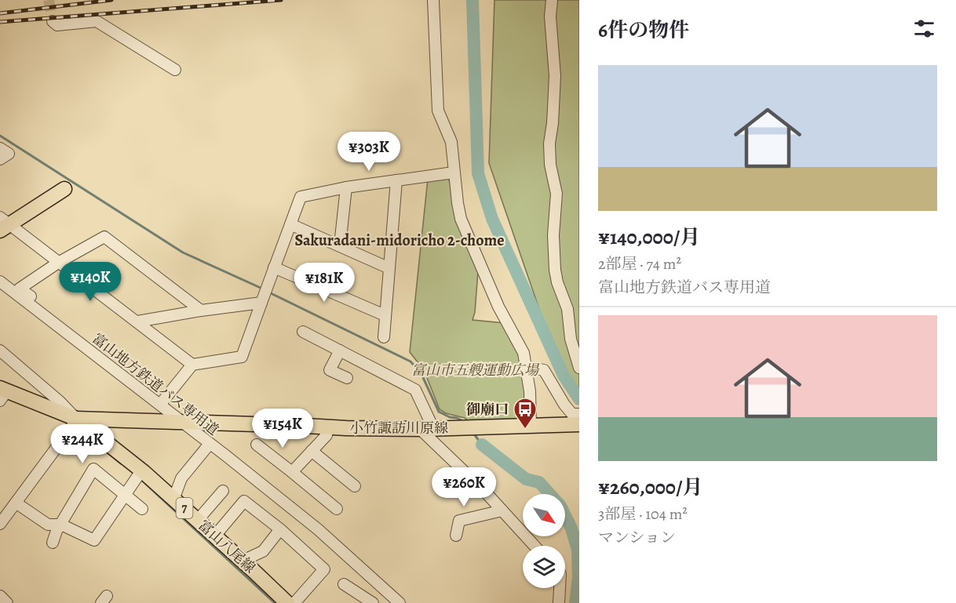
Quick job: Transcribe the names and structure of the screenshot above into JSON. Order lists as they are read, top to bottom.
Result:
{
  "streets": {
    "main road": ["小竹諏訪川原線", "7", "富山八尾線"],
    "street": ["富山地方鉄道バス専用道"]
  },
  "crossings": [
    ["富山地方鉄道バス専用道", "小竹諏訪川原線"],
    ["小竹諏訪川原線", "富山八尾線"]
  ],
  "districts": ["Sakuradani-midoricho 2-chome"],
  "parks": ["富山市五艘運動広場"],
  "places": {
    "bus stop": ["御廟口"]
  },
  "north": "bottom right",
  "page": {
    "heading": "6件の物件",
    "list": [
      {
        "name": "¥140,000/月",
        "note": "2部屋 · 74 m² · 富山地方鉄道バス専用道"
      },
      {
        "name": "¥260,000/月",
        "note": "3部屋 · 104 m² · マンション"
      }
    ],
    "price": [
      "¥303K",
      "¥140K",
      "¥181K",
      "¥154K",
      "¥244K",
      "¥260K"
    ]
  }
}
